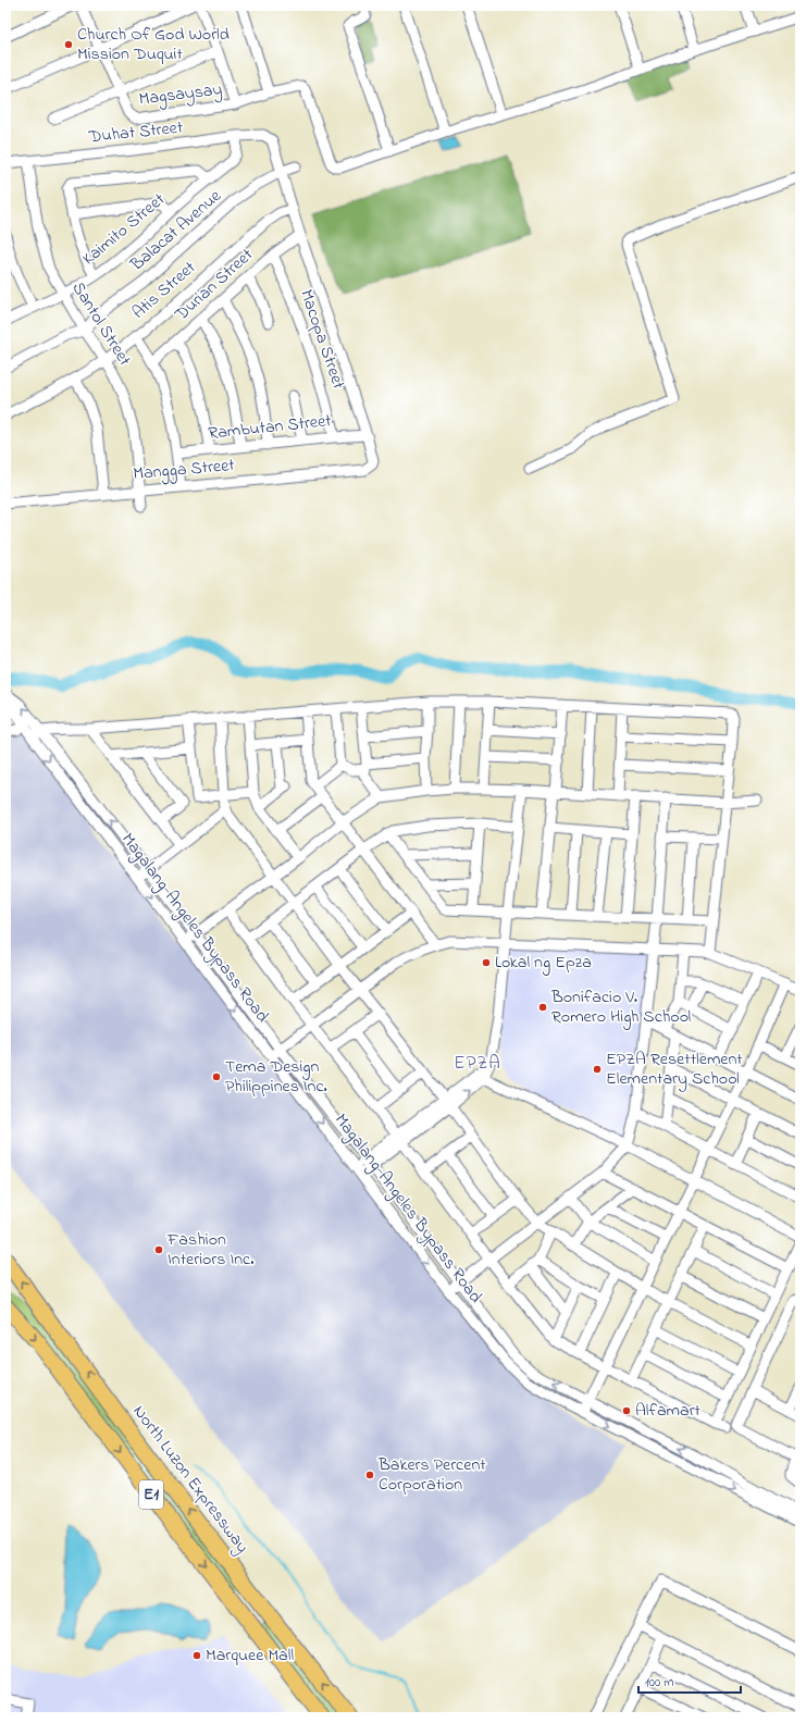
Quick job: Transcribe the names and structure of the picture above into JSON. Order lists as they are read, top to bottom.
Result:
{
  "streets": {
    "highway": ["North Luzon Expressway", "E1"],
    "street": [
      "Magsaysay",
      "Duhat Street",
      "Kaimito Street",
      "Balacat Avenue",
      "Durian Street",
      "Atis Street",
      "Santol Street",
      "Macopa Street",
      "Rambutan Street",
      "Mangga Street",
      "Magalang-Angeles Bypass Road"
    ]
  },
  "crossings": [
    ["Duhat Street", "Kaimito Street"],
    ["Duhat Street", "Balacat Avenue"],
    ["Duhat Street", "Santol Street"],
    ["Kaimito Street", "Santol Street"],
    ["Balacat Avenue", "Santol Street"],
    ["Durian Street", "Macopa Street"],
    ["Atis Street", "Santol Street"],
    ["Santol Street", "Mangga Street"],
    ["Macopa Street", "Rambutan Street"],
    ["Rambutan Street", "Mangga Street"]
  ],
  "districts": ["EPZA"],
  "places": [
    "Church Of God World Mission Duquit",
    "Lokal ng Epza",
    "Bonifacio V. Romero High School",
    "EPZA Resettlement Elementary School",
    "Tema Design Philippines Inc.",
    "Fashion Interiors Inc.",
    "Alfamart",
    "Bakers Percent Corporation",
    "Marquee Mall"
  ],
  "scale_bar": "100 m"
}
